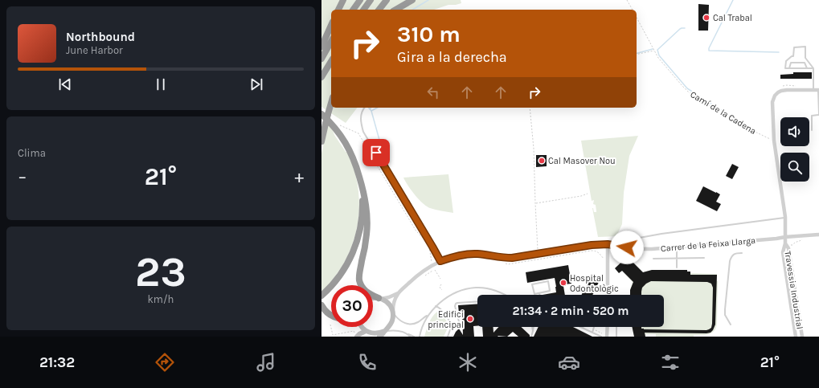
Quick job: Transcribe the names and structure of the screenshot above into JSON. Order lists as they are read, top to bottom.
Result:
{
  "streets": {
    "street": ["Carrer de la Feixa Llarga", "Travessia Industrial"],
    "path": ["Camí de la Cadena"]
  },
  "crossings": [
    ["Camí de la Cadena", "Travessia Industrial"],
    ["Carrer de la Feixa Llarga", "Travessia Industrial"]
  ],
  "places": [
    "Cal Trabal",
    "Cal Masover Nou",
    "Hospital Odontològic",
    "Edifici principal"
  ],
  "page": {
    "turn": ["310 m", "Gira a la derecha"],
    "song": ["Northbound", "June Harbor"],
    "tile": [
      "Clima",
      ["23", "km/h"]
    ],
    "heat": ["−", "21°", "+"],
    "limit": "30",
    "trip": "21:34 · 2 min · 520 m",
    "tabs": ["21:32", "21°"]
  }
}
